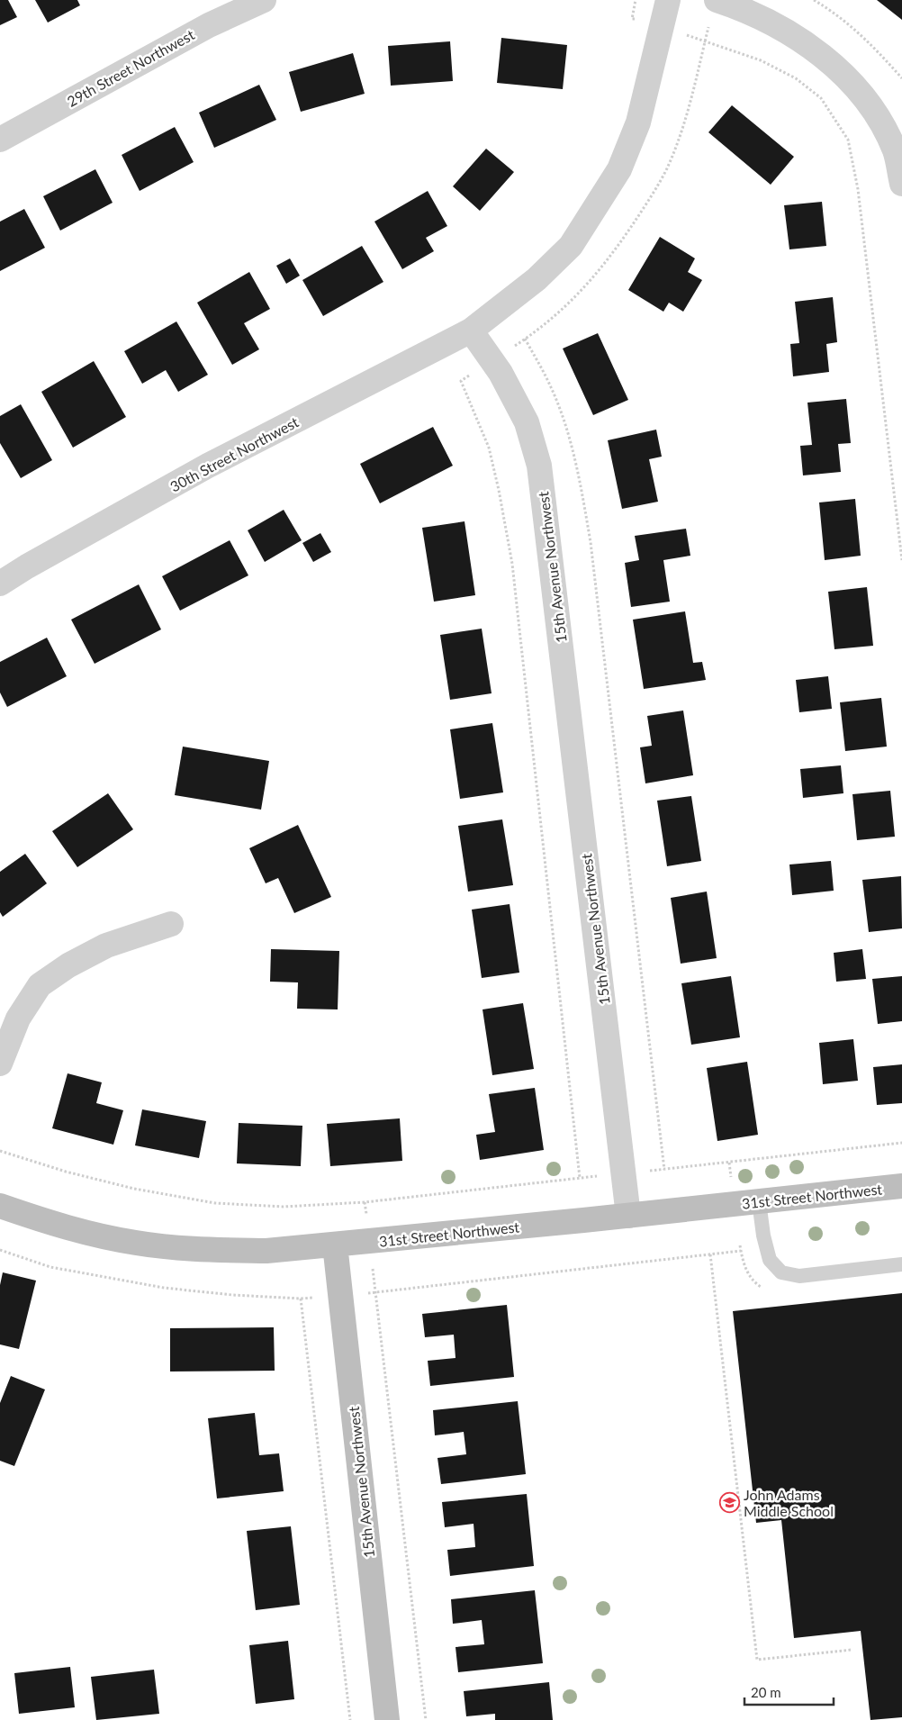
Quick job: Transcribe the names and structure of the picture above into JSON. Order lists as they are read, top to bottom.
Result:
{
  "streets": {
    "street": [
      "29th Street Northwest",
      "30th Street Northwest",
      "15th Avenue Northwest",
      "31st Street Northwest"
    ]
  },
  "crossings": [
    ["30th Street Northwest", "15th Avenue Northwest"],
    ["15th Avenue Northwest", "31st Street Northwest"]
  ],
  "places": {
    "school or university": ["John Adams Middle School"]
  },
  "scale_bar": "20 m"
}
